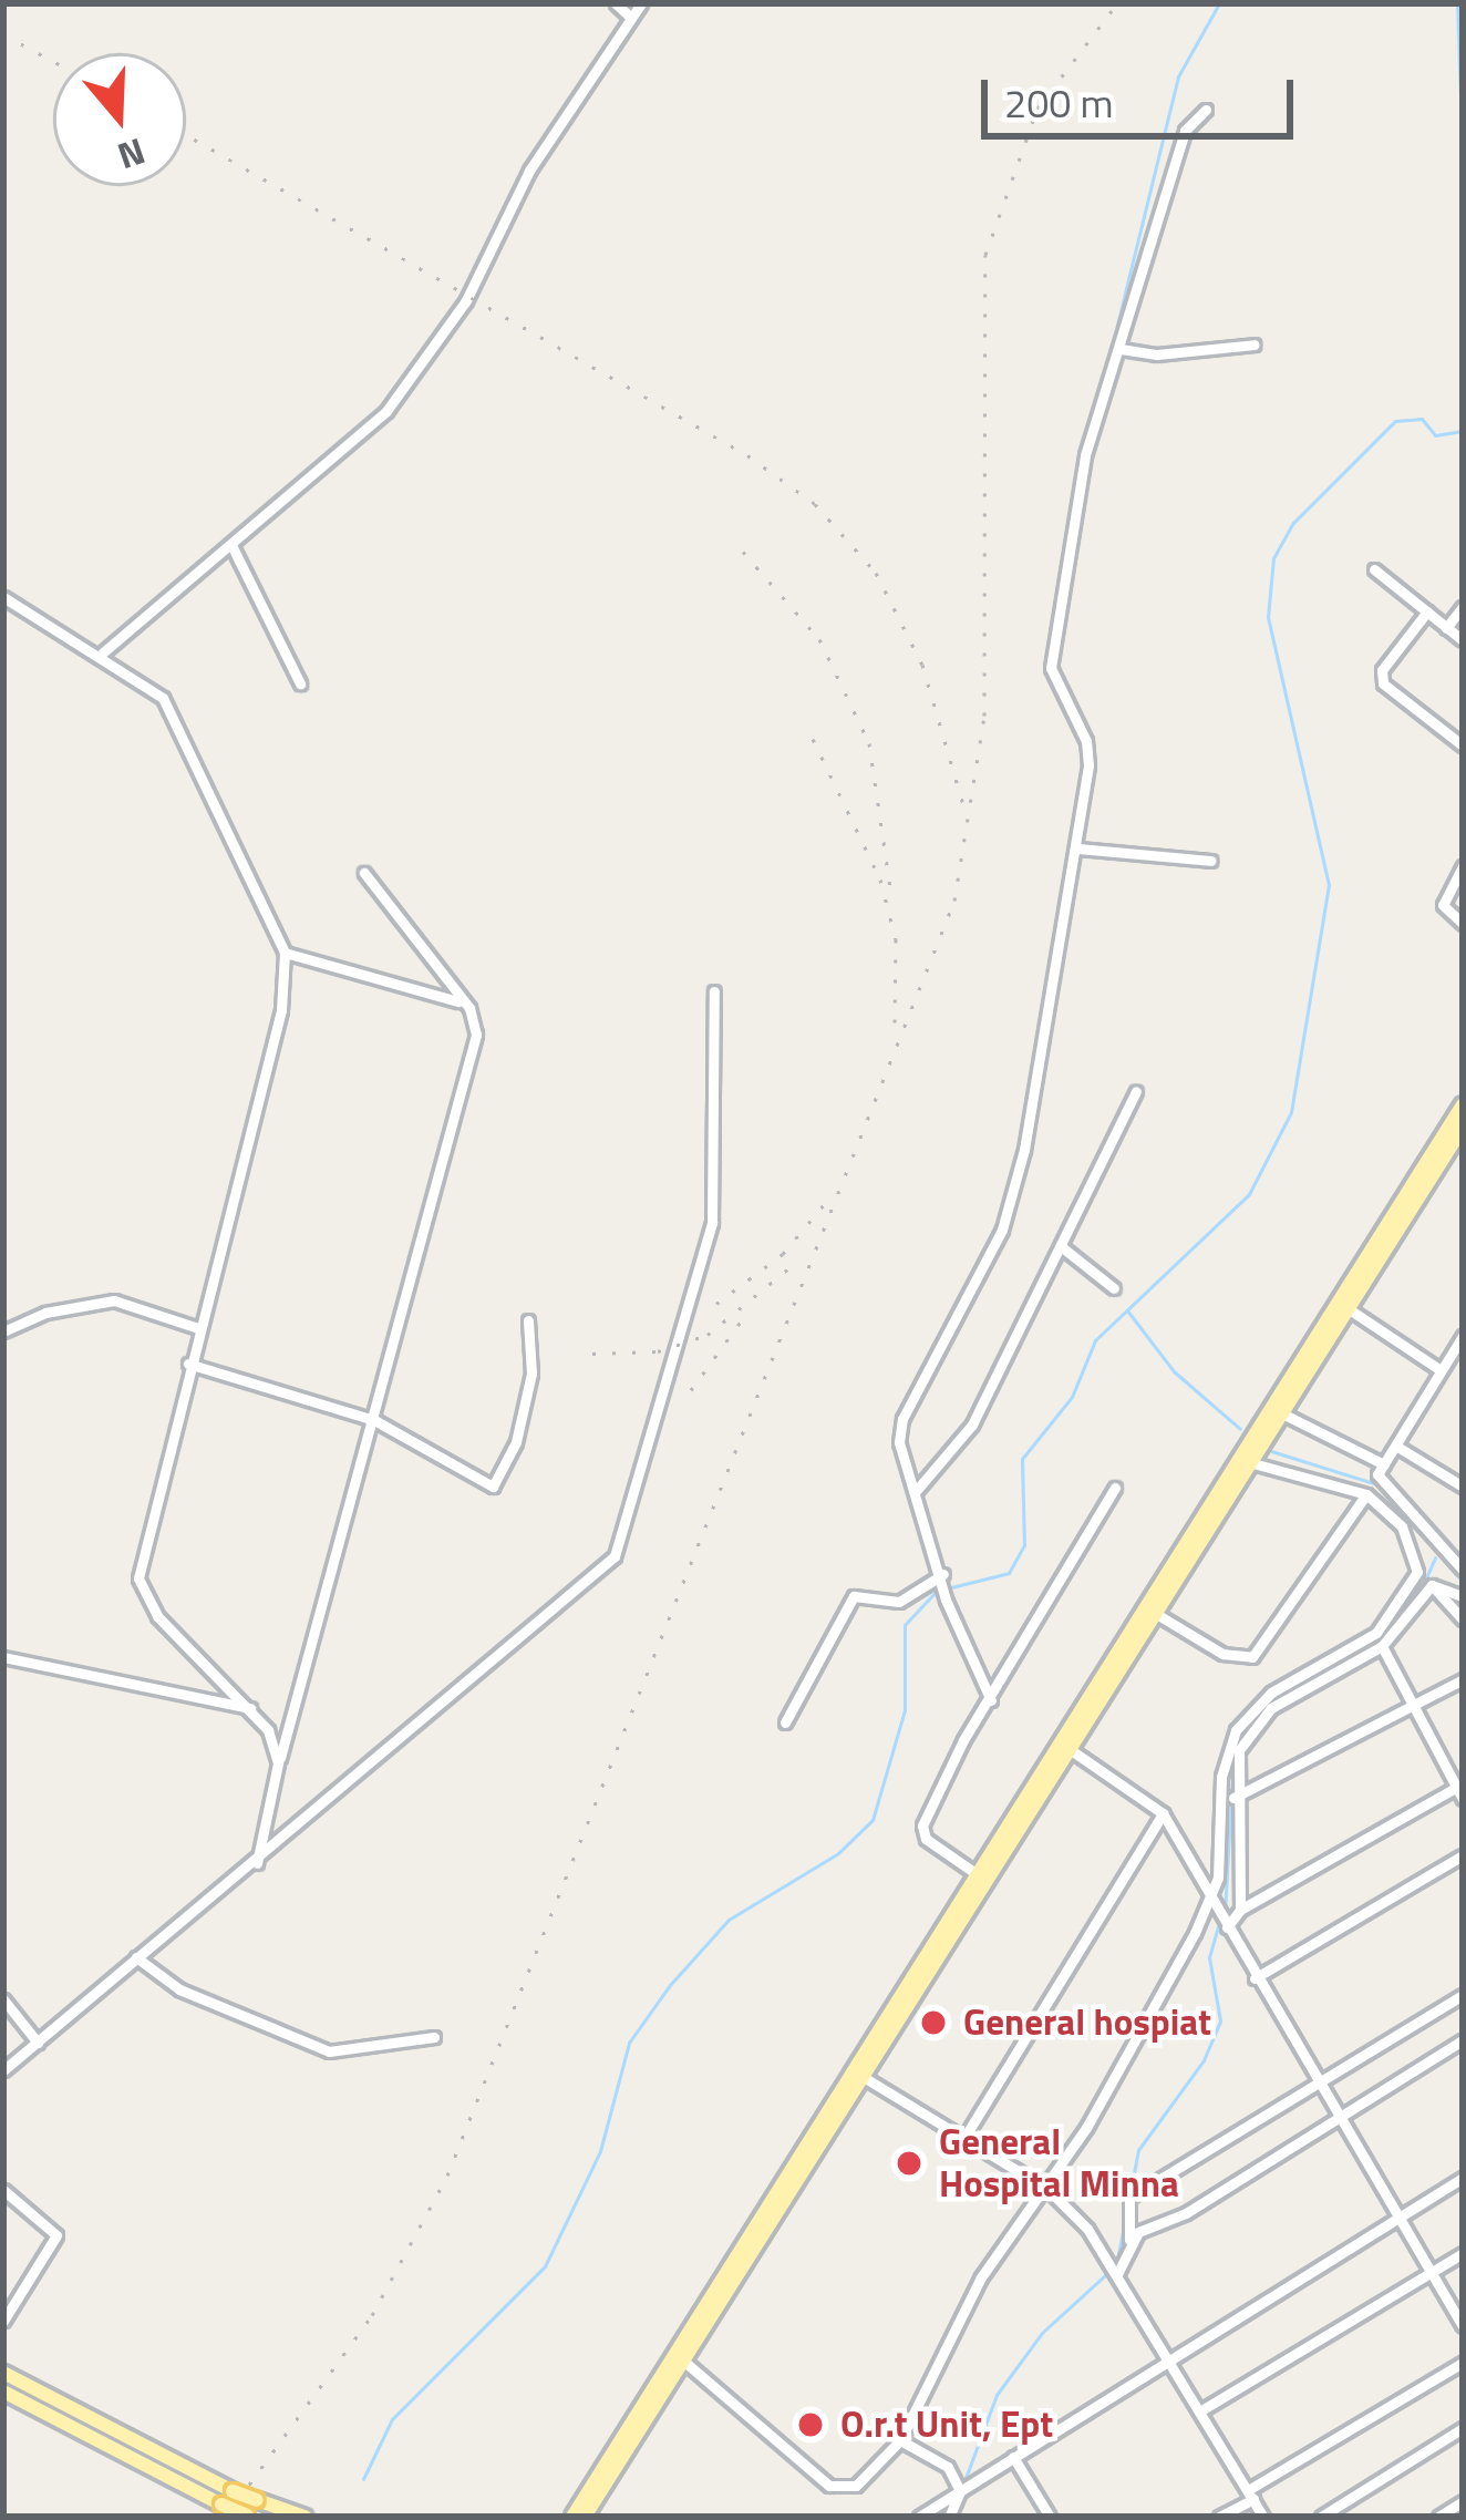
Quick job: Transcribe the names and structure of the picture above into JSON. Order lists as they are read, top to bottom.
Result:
{
  "places": ["General hospiat", "General Hospital Minna", "O.r.t Unit, Ept"],
  "scale_bar": "200 m",
  "north": "bottom"
}
